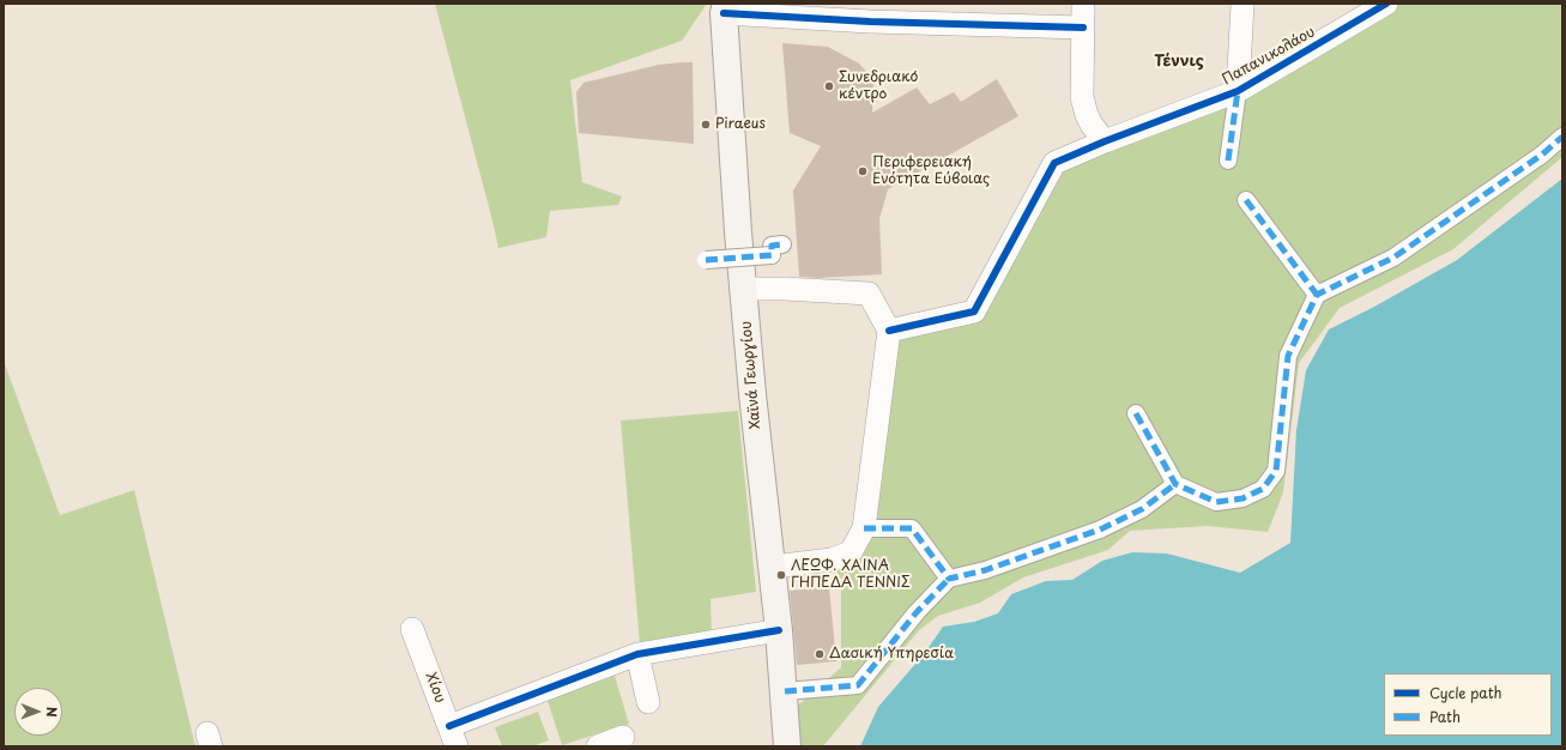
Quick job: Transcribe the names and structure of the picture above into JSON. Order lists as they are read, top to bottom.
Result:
{
  "streets": {
    "main road": ["Χαϊνά Γεωργίου"],
    "street": ["Παπανικολάου", "Χίου"]
  },
  "districts": ["Τέννις"],
  "places": [
    "Συνεδριακό κέντρο",
    "Piraeus",
    "Περιφερειακή Ενότητα Εύβοιας",
    "ΛΕΩΦ. ΧΑΙΝΑ ΓΗΠΕΔΑ ΤΕΝΝΙΣ",
    "Δασική Υπηρεσία"
  ],
  "legend": ["Cycle path", "Path"],
  "north": "right"
}
